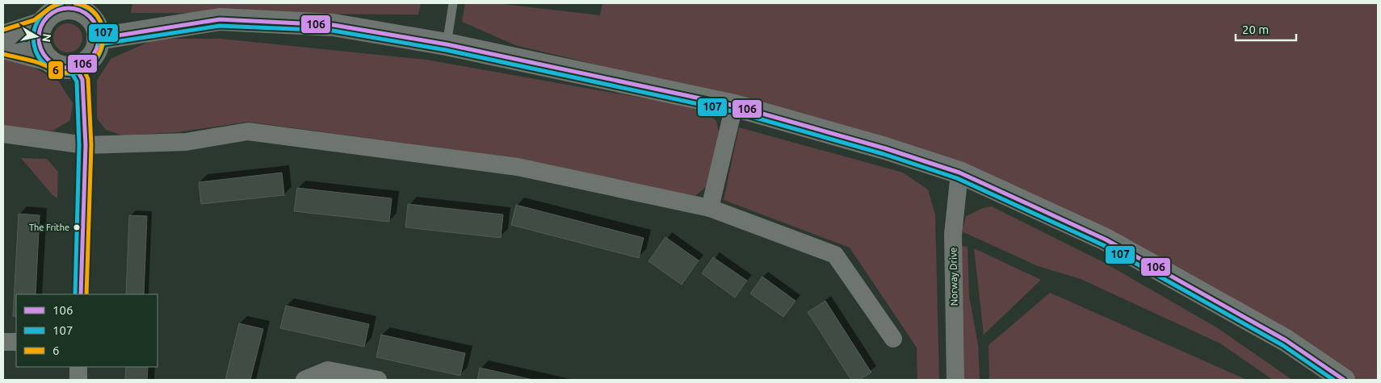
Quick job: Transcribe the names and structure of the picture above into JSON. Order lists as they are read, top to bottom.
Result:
{
  "streets": {
    "street": ["Norway Drive"]
  },
  "places": ["The Frithe"],
  "lines": ["transit line 107", "transit line 6", "transit line 106"],
  "legend": ["106", "107", "6"],
  "scale_bar": "20 m",
  "north": "right"
}
